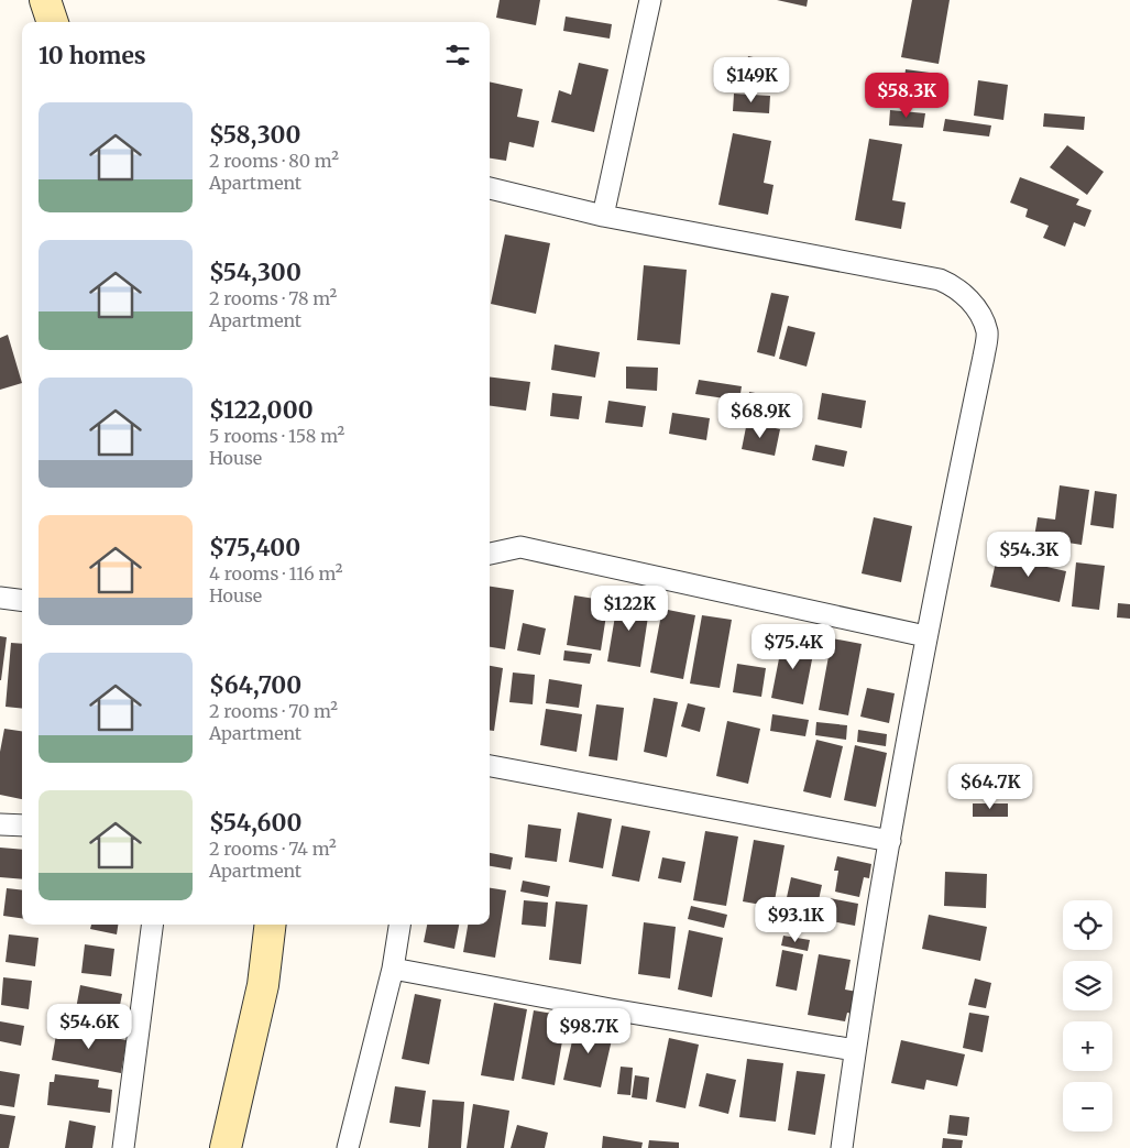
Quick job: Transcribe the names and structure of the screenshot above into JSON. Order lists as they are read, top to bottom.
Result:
{
  "page": {
    "heading": "10 homes",
    "price": [
      "$149K",
      "$58.3K",
      "$68.9K",
      "$54.3K",
      "$122K",
      "$75.4K",
      "$64.7K",
      "$93.1K",
      "$54.6K",
      "$98.7K"
    ],
    "list": [
      {
        "name": "$58,300",
        "note": "2 rooms · 80 m² · Apartment"
      },
      {
        "name": "$54,300",
        "note": "2 rooms · 78 m² · Apartment"
      },
      {
        "name": "$122,000",
        "note": "5 rooms · 158 m² · House"
      },
      {
        "name": "$75,400",
        "note": "4 rooms · 116 m² · House"
      },
      {
        "name": "$64,700",
        "note": "2 rooms · 70 m² · Apartment"
      },
      {
        "name": "$54,600",
        "note": "2 rooms · 74 m² · Apartment"
      }
    ],
    "map_buttons": ["+", "−"]
  }
}
